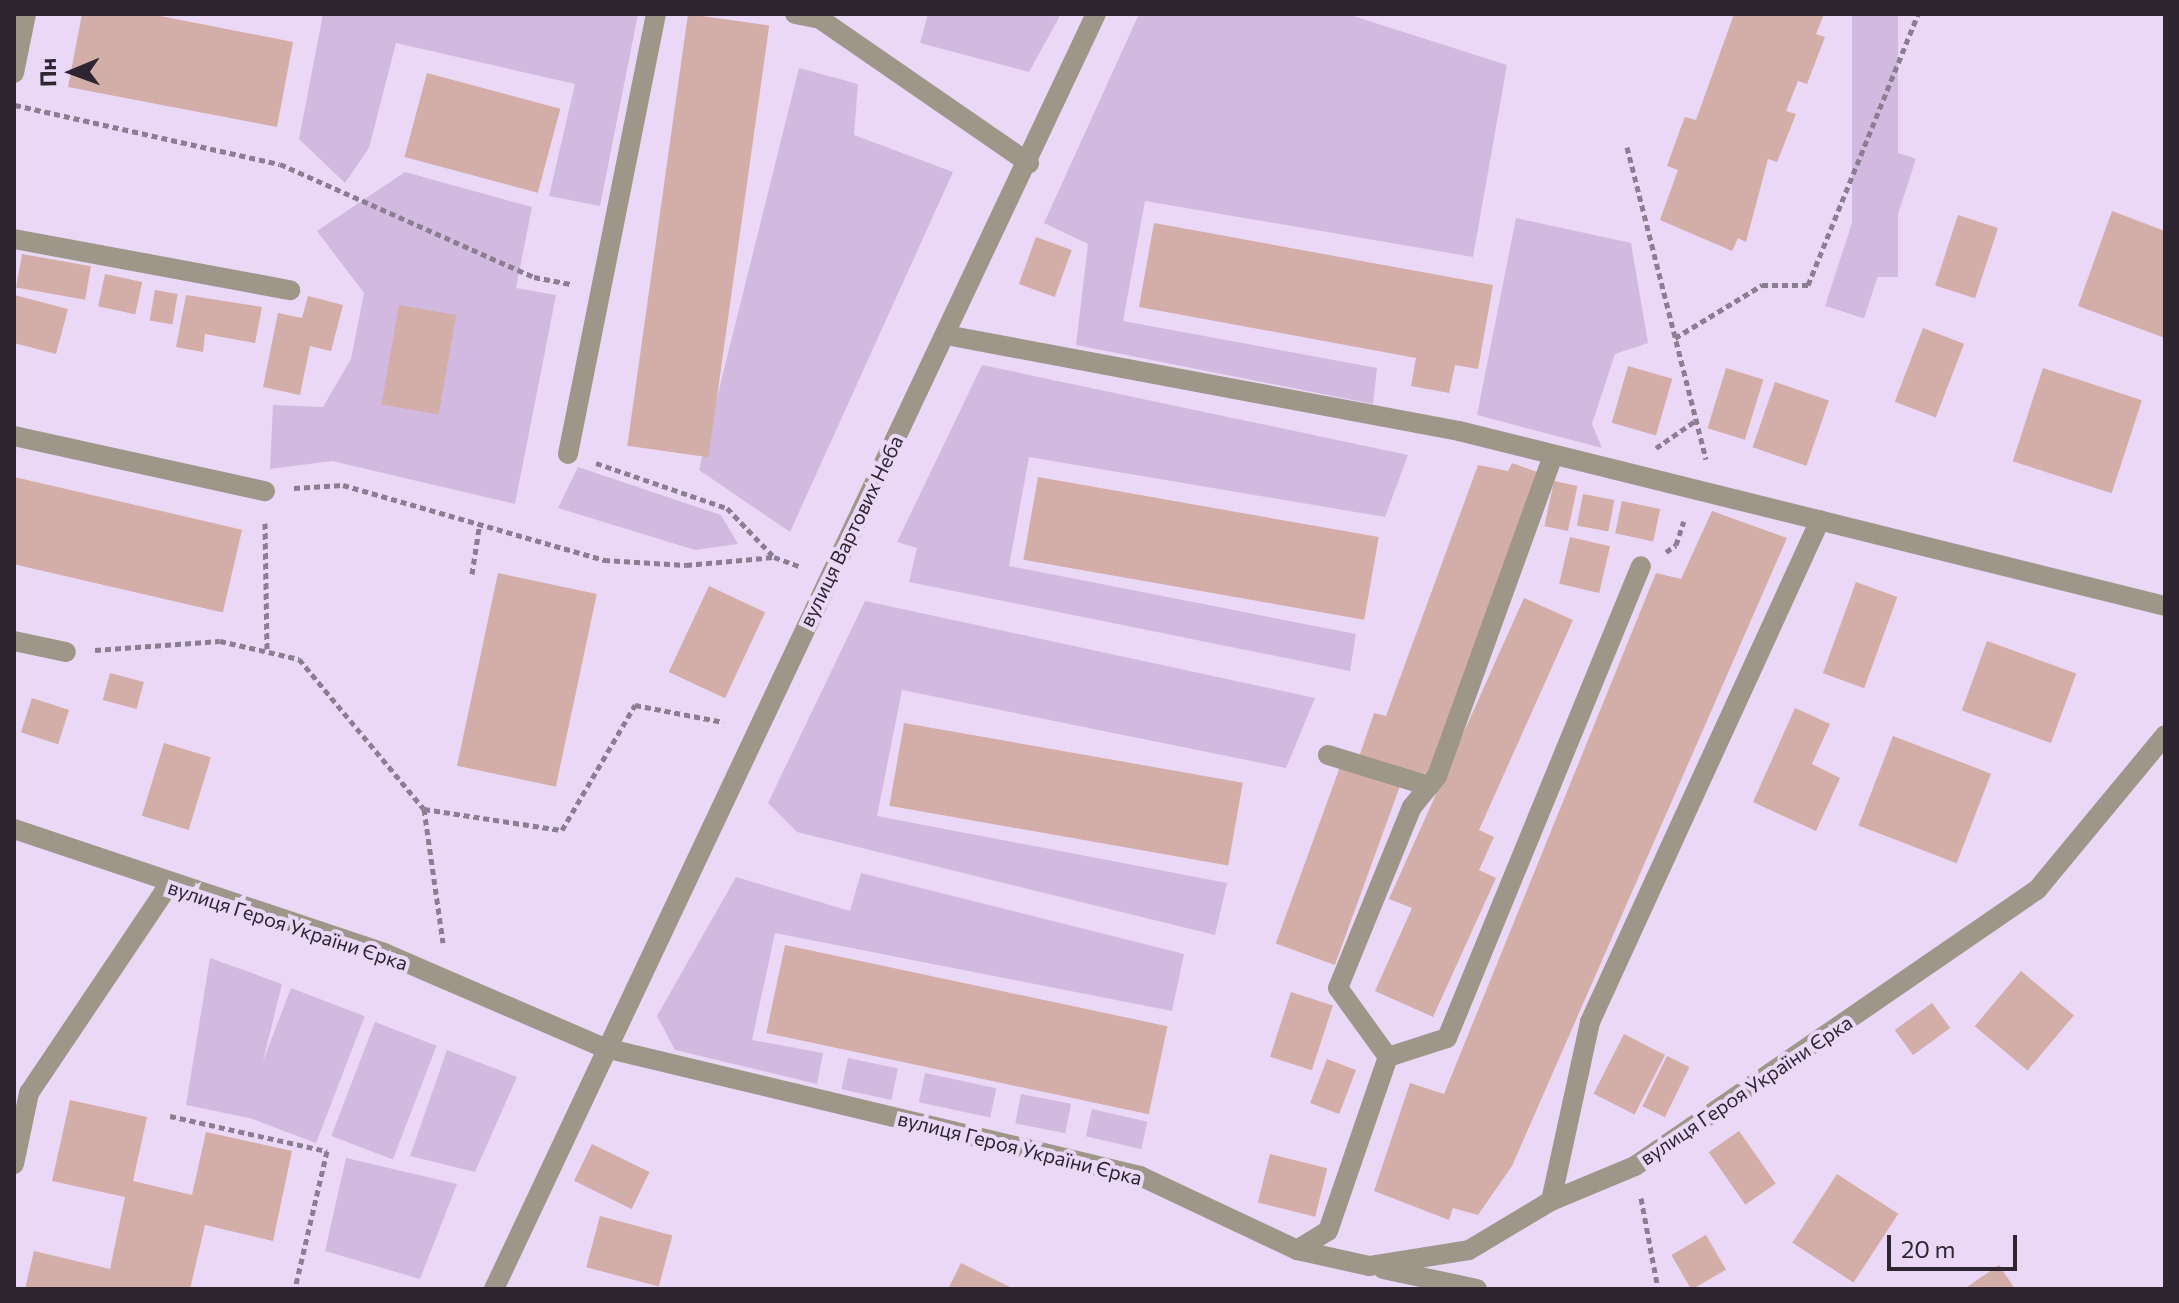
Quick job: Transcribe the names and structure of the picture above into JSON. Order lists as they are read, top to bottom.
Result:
{
  "streets": {
    "street": ["вулиця Вартових Неба", "вулиця Героя України Єрка"]
  },
  "crossings": [
    ["вулиця Вартових Неба", "вулиця Героя України Єрка"]
  ],
  "scale_bar": "20 m",
  "north": "left"
}
